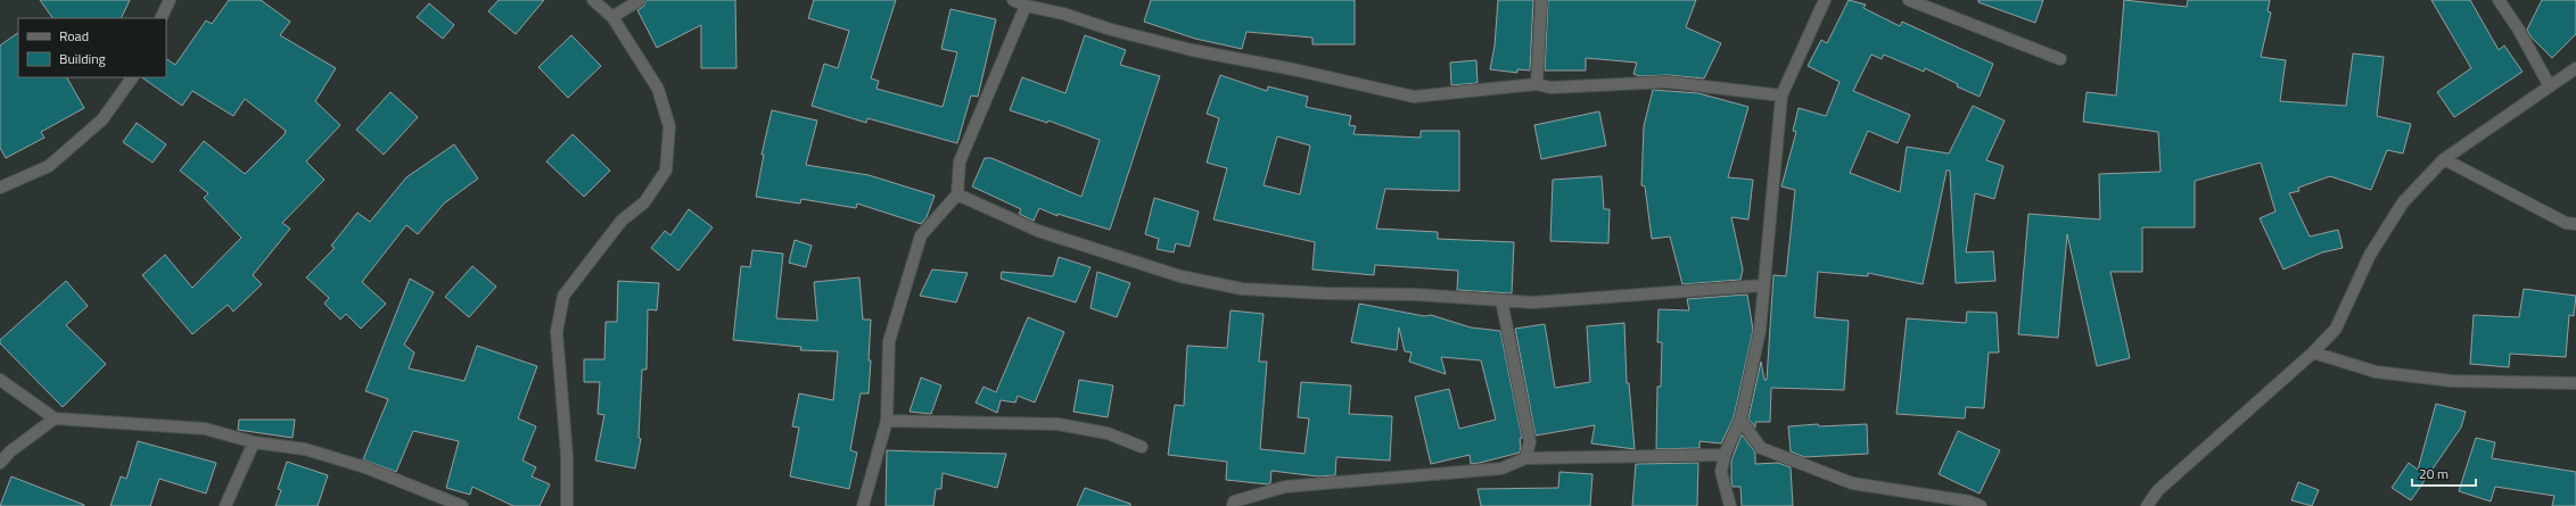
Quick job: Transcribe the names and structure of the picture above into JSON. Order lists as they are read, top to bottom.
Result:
{
  "legend": ["Road", "Building"],
  "scale_bar": "20 m"
}
